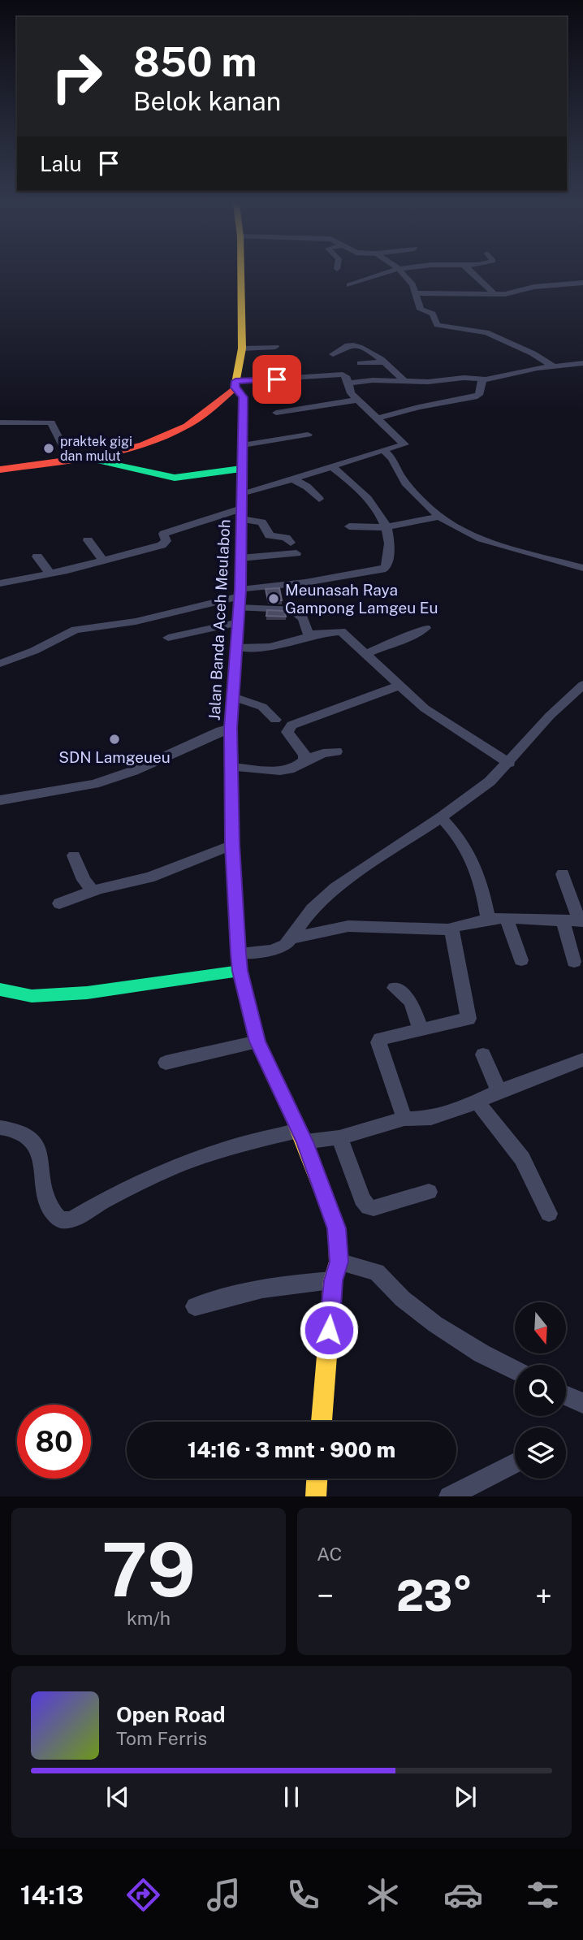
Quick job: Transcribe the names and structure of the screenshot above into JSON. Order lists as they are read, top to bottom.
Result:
{
  "streets": {
    "main road": ["Jalan Banda Aceh Meulaboh"]
  },
  "places": ["praktek gigi dan mulut", "Meunasah Raya Gampong Lamgeu Eu", "SDN Lamgeueu"],
  "north": "bottom",
  "page": {
    "turn": ["850 m", "Belok kanan"],
    "then": "Lalu",
    "limit": "80",
    "trip": "14:16 · 3 mnt · 900 m",
    "tile": [
      ["79", "km/h"],
      "AC"
    ],
    "heat": ["−", "23°", "+"],
    "song": ["Open Road", "Tom Ferris"],
    "tabs": "14:13"
  }
}
